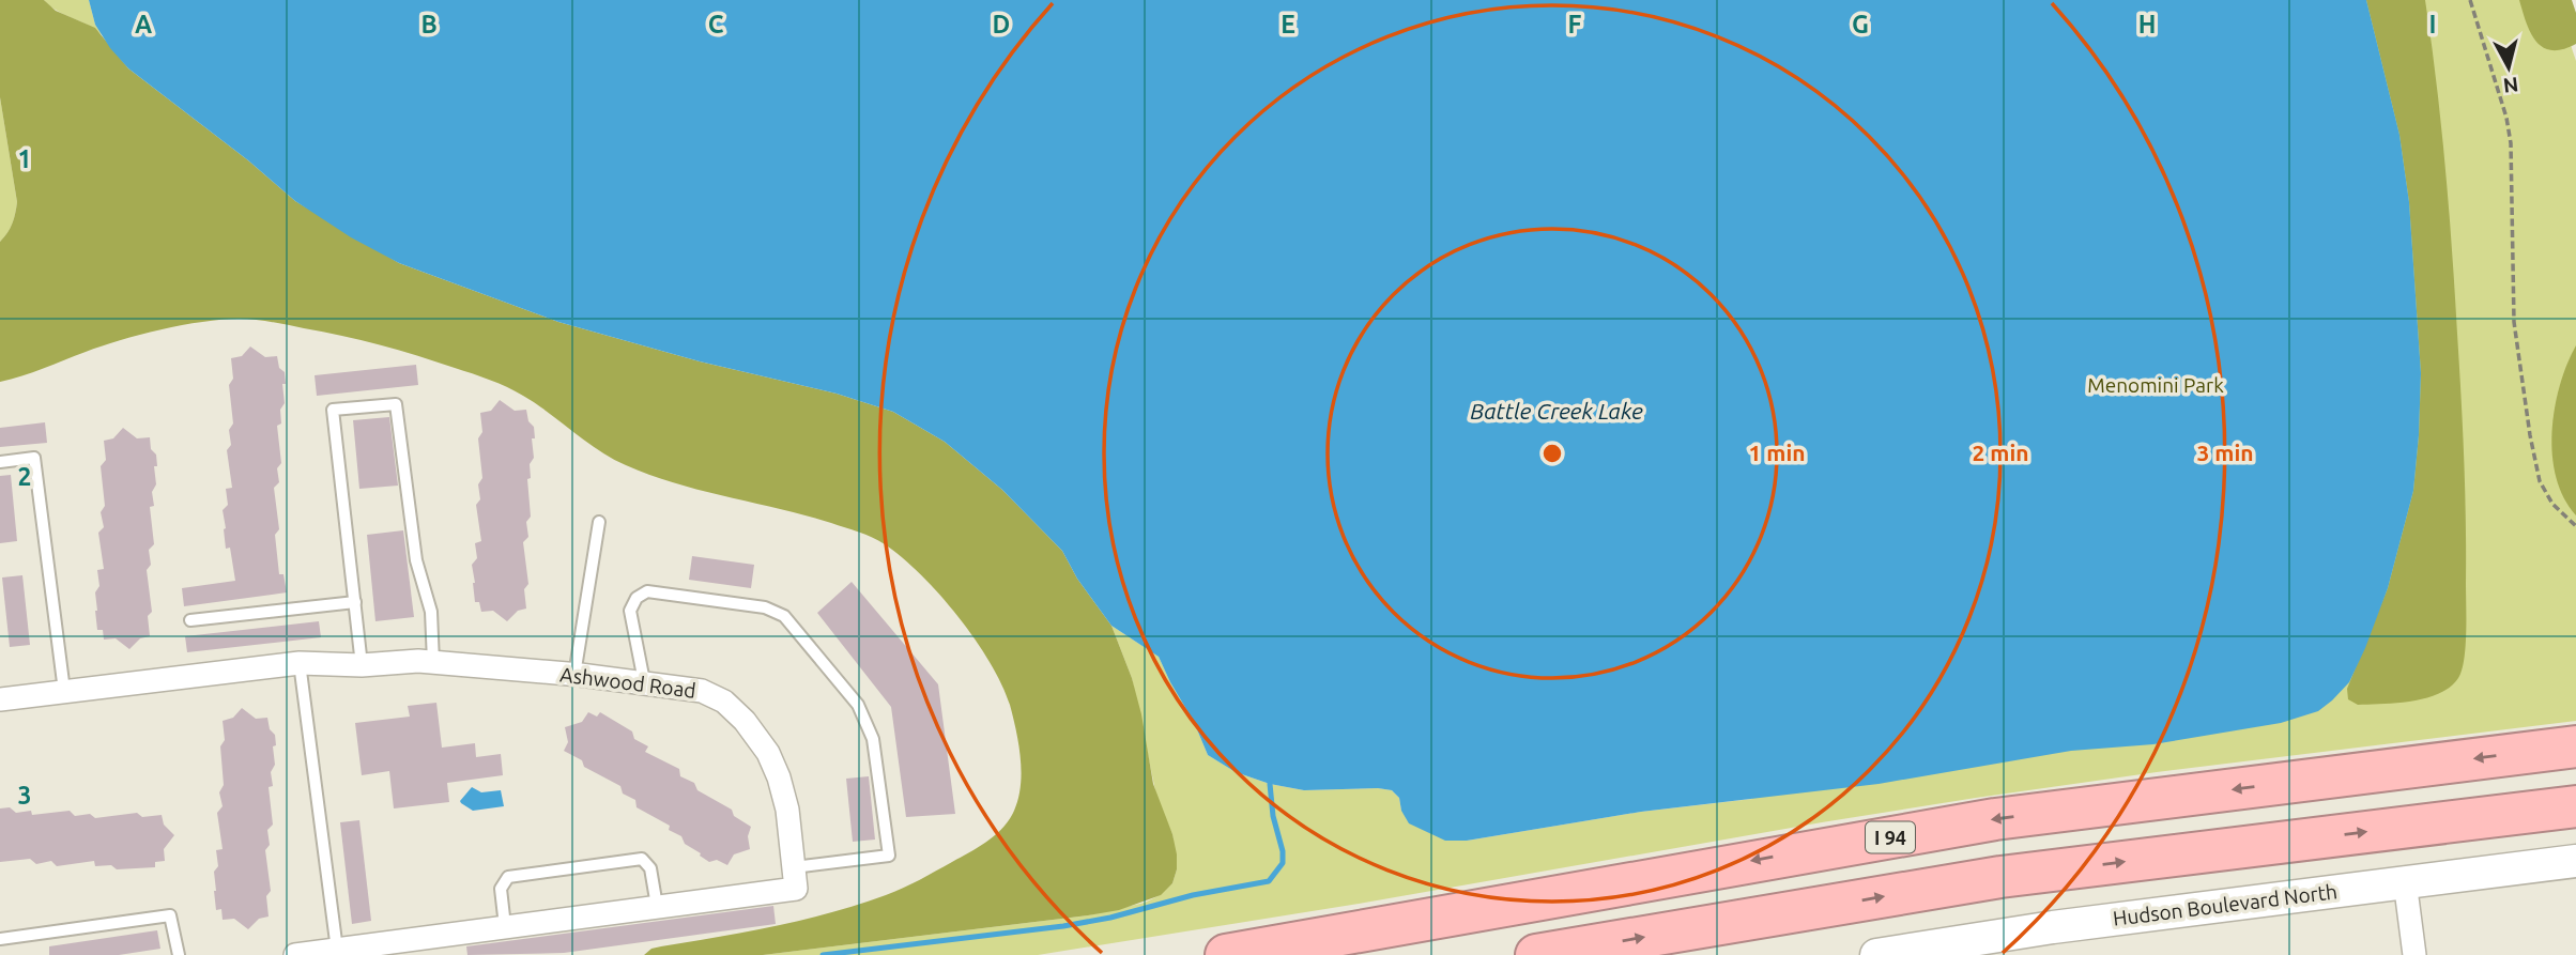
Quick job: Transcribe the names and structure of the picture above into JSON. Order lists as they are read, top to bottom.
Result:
{
  "streets": {
    "highway": ["I 94"],
    "street": ["Ashwood Road", "Hudson Boulevard North"]
  },
  "water": ["Battle Creek Lake"],
  "parks": ["Menomini Park"],
  "north": "bottom",
  "grid": {
    "columns": [
      "A",
      "B",
      "C",
      "D",
      "E",
      "F",
      "G",
      "H",
      "I"
    ],
    "rows": ["1", "2", "3"]
  },
  "rings": ["1 min", "2 min", "3 min"]
}
